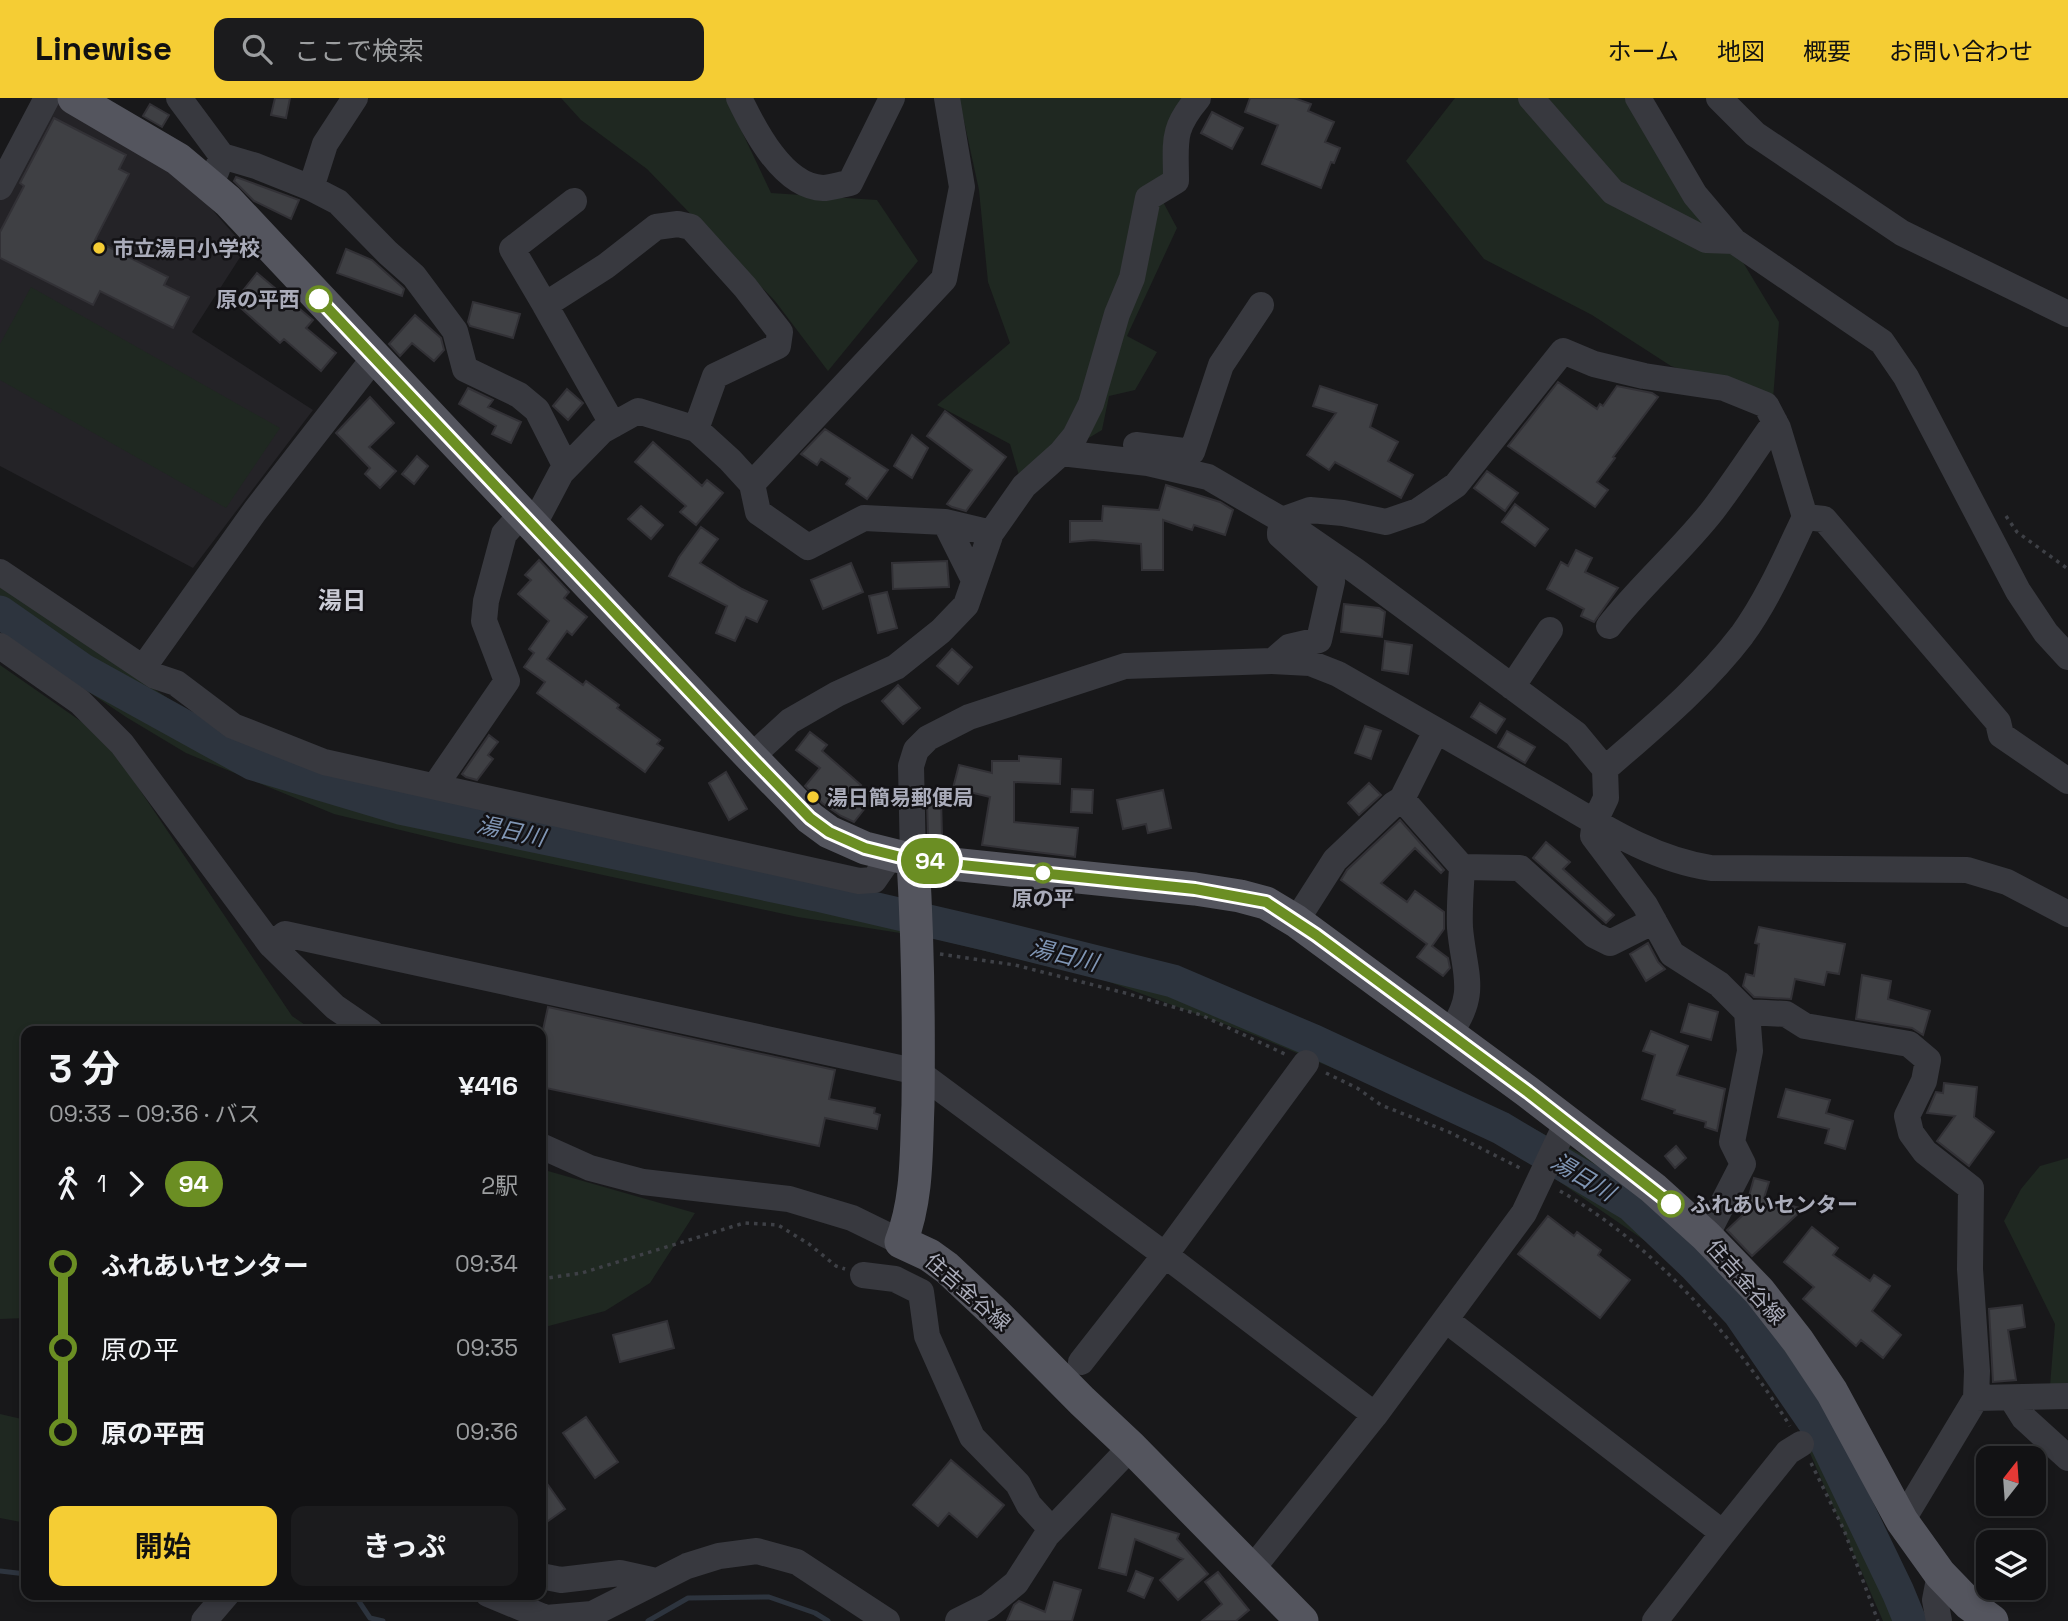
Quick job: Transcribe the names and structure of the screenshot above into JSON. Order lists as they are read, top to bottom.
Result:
{
  "streets": {
    "main road": ["住吉金谷線"]
  },
  "districts": ["湯日"],
  "water": ["湯日川"],
  "places": [
    "市立湯日小学校",
    "原の平西",
    "湯日簡易郵便局",
    "原の平",
    "ふれあいセンター"
  ],
  "lines": ["bus line 94"],
  "north": "top",
  "page": {
    "header": "Linewise",
    "search": "ここで検索",
    "nav": [
      "ホーム",
      "地図",
      "概要",
      "お問い合わせ"
    ],
    "on_map": "94",
    "heading": ["3 分", "09:33 – 09:36 · バス", "¥416"],
    "legs": ["1", "94", "2駅"],
    "list": [
      {
        "name": "ふれあいセンター",
        "value": "09:34"
      },
      {
        "name": "原の平",
        "value": "09:35"
      },
      {
        "name": "原の平西",
        "value": "09:36"
      }
    ],
    "buttons": ["開始", "きっぷ"]
  }
}
